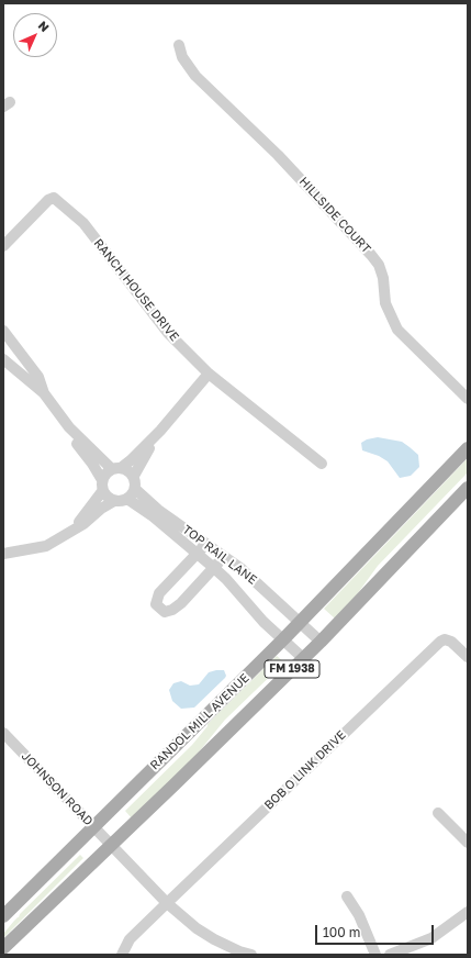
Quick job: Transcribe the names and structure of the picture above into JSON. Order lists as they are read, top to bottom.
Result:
{
  "streets": {
    "main road": ["FM 1938", "RANDOL MILL AVENUE"],
    "street": [
      "HILLSIDE COURT",
      "RANCH HOUSE DRIVE",
      "TOP RAIL LANE",
      "BOB O LINK DRIVE",
      "JOHNSON ROAD"
    ]
  },
  "crossings": [
    ["TOP RAIL LANE", "FM 1938"],
    ["TOP RAIL LANE", "RANDOL MILL AVENUE"],
    ["FM 1938", "JOHNSON ROAD"],
    ["RANDOL MILL AVENUE", "JOHNSON ROAD"],
    ["BOB O LINK DRIVE", "JOHNSON ROAD"]
  ],
  "scale_bar": "100 m",
  "north": "top right"
}
